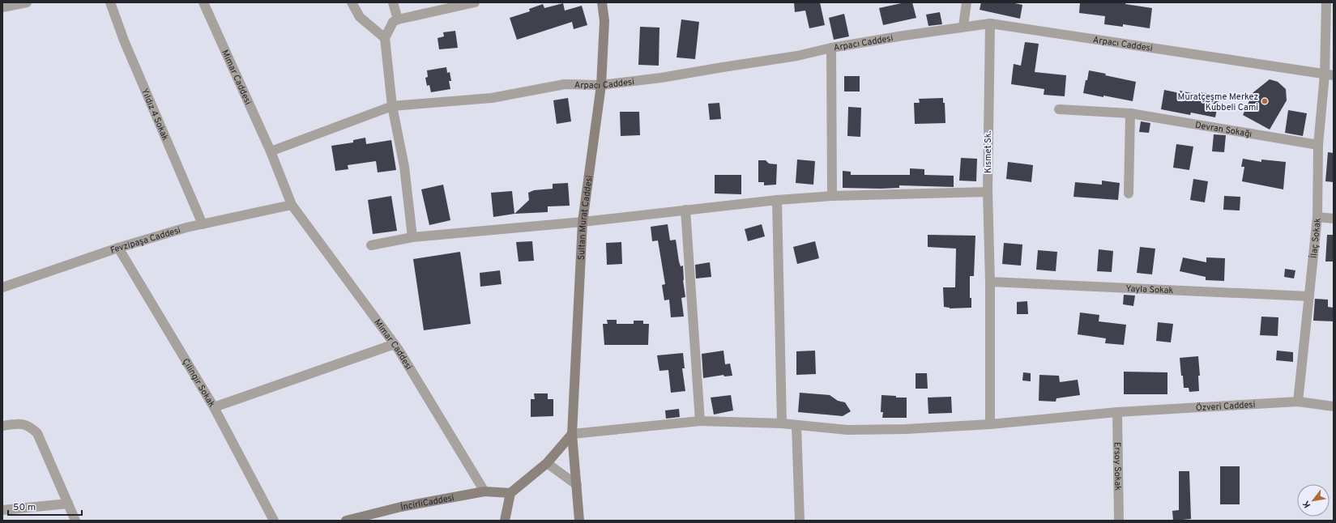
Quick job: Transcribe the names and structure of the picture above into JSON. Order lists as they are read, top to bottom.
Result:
{
  "streets": {
    "main road": ["Sultan Murat Caddesi", "İncirliCaddesi"],
    "street": [
      "Arpacı Caddesi",
      "Mimar Caddesi",
      "Yıldız 4 Sokak",
      "Devran Sokağı",
      "Kısmet Sk.",
      "İlaç Sokak",
      "Fevzipaşa Caddesi",
      "Yayla Sokak",
      "Çilingir Sokak",
      "Özveri Caddesi",
      "Ersoy Sokak"
    ]
  },
  "crossings": [
    ["Arpacı Caddesi", "Mimar Caddesi"],
    ["Arpacı Caddesi", "Kısmet Sk."],
    ["Arpacı Caddesi", "Sultan Murat Caddesi"],
    ["Arpacı Caddesi", "İlaç Sokak"],
    ["Mimar Caddesi", "Fevzipaşa Caddesi"],
    ["Mimar Caddesi", "İncirliCaddesi"],
    ["Yıldız 4 Sokak", "Fevzipaşa Caddesi"],
    ["Devran Sokağı", "İlaç Sokak"],
    ["Kısmet Sk.", "Yayla Sokak"],
    ["Kısmet Sk.", "Özveri Caddesi"],
    ["Sultan Murat Caddesi", "Özveri Caddesi"],
    ["İlaç Sokak", "Yayla Sokak"],
    ["İlaç Sokak", "Özveri Caddesi"],
    ["Fevzipaşa Caddesi", "Çilingir Sokak"],
    ["Özveri Caddesi", "Ersoy Sokak"]
  ],
  "places": ["Muratçeşme Merkez Kubbeli Cami"],
  "scale_bar": "50 m",
  "north": "bottom left"
}
